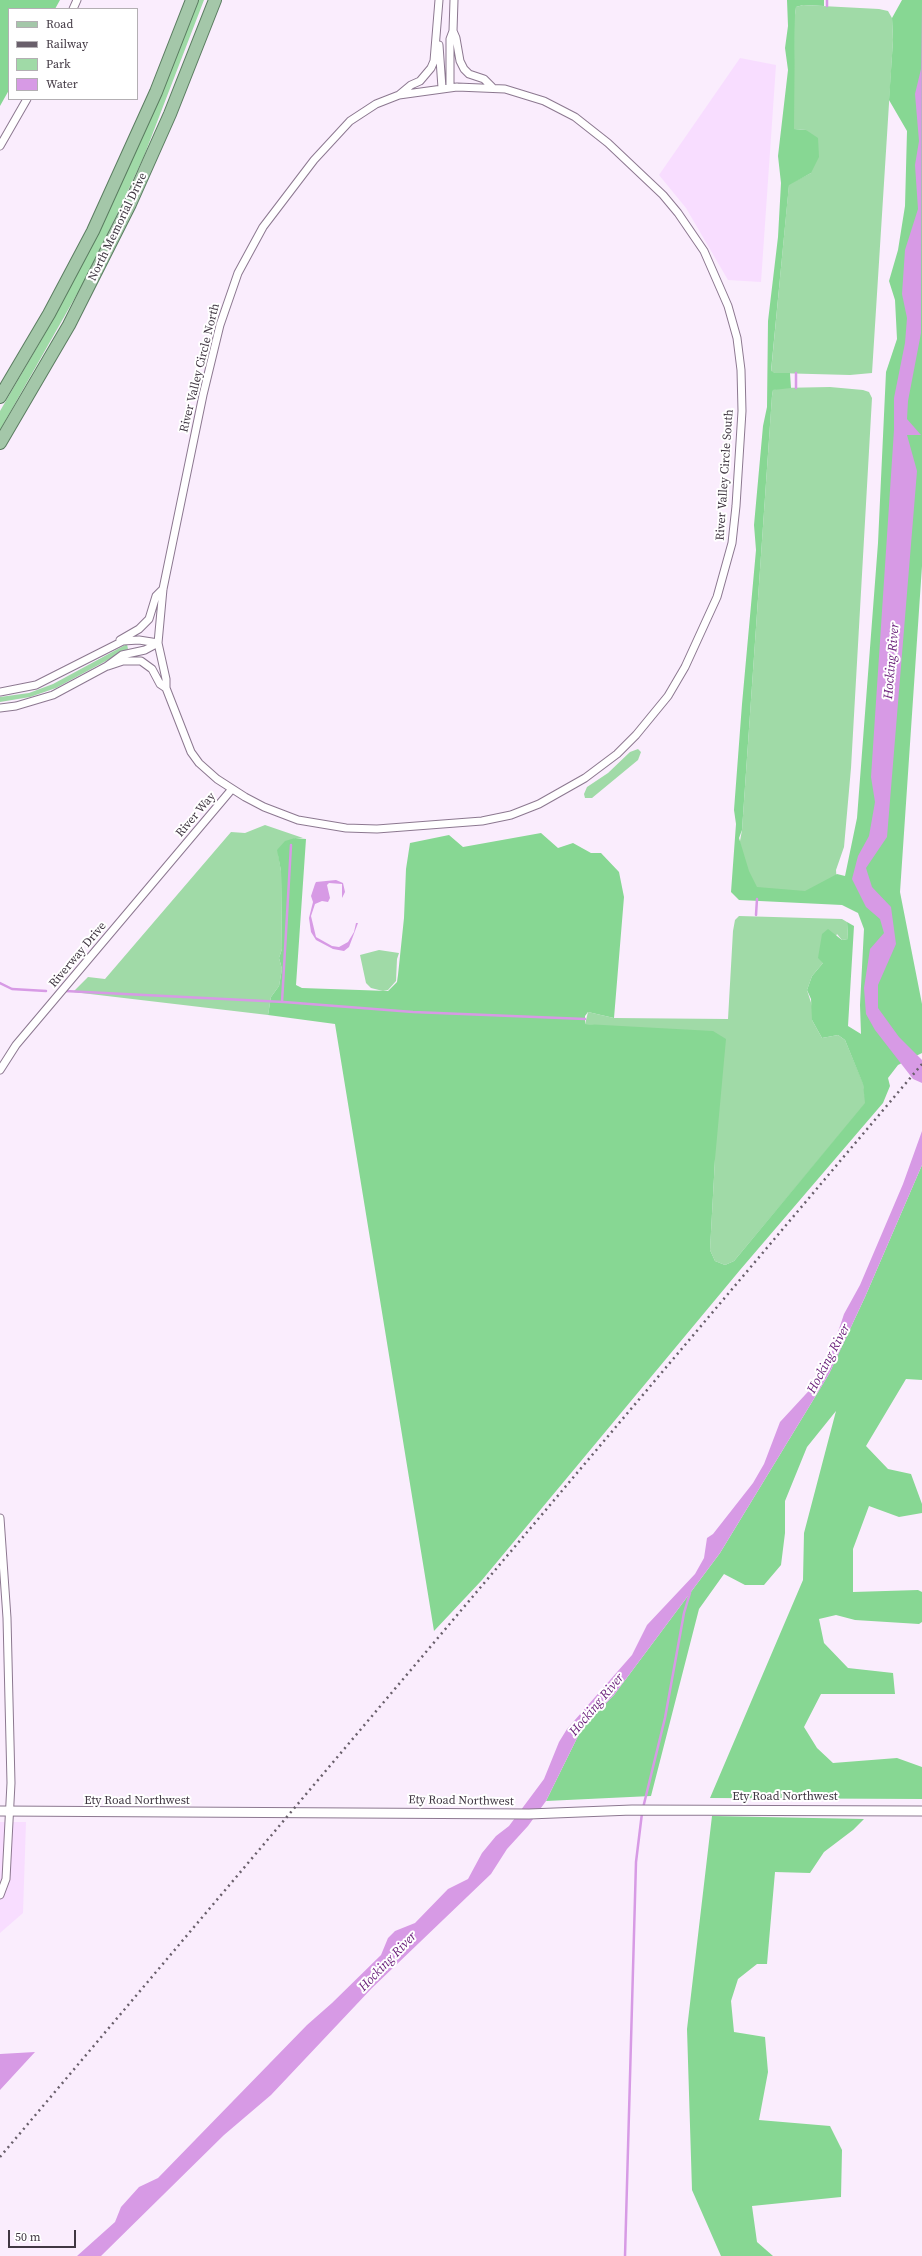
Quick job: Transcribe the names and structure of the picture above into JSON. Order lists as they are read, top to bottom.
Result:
{
  "streets": {
    "main road": ["North Memorial Drive"],
    "street": [
      "River Valley Circle North",
      "River Valley Circle South",
      "River Way",
      "Riverway Drive",
      "Ety Road Northwest"
    ]
  },
  "crossings": [
    ["River Valley Circle North", "River Valley Circle South"],
    ["River Valley Circle South", "River Way"],
    ["River Way", "Riverway Drive"]
  ],
  "water": ["Hocking River"],
  "legend": [
    "Road",
    "Railway",
    "Park",
    "Water"
  ],
  "scale_bar": "50 m"
}
